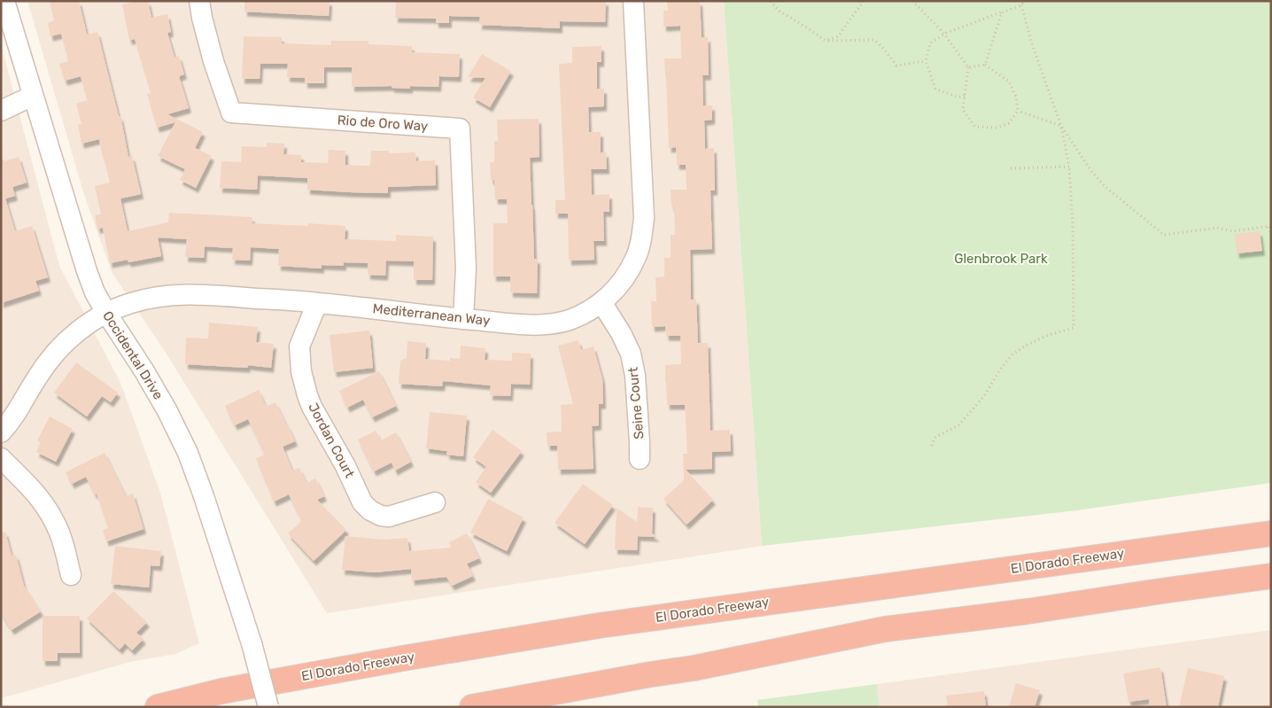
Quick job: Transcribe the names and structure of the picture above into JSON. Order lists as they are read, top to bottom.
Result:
{
  "streets": {
    "highway": ["El Dorado Freeway"],
    "street": [
      "Rio de Oro Way",
      "Mediterranean Way",
      "Occidental Drive",
      "Seine Court",
      "Jordan Court"
    ]
  },
  "crossings": [
    ["Rio de Oro Way", "Mediterranean Way"],
    ["Mediterranean Way", "Occidental Drive"],
    ["Mediterranean Way", "Seine Court"],
    ["Mediterranean Way", "Jordan Court"]
  ],
  "parks": ["Glenbrook Park"]
}
